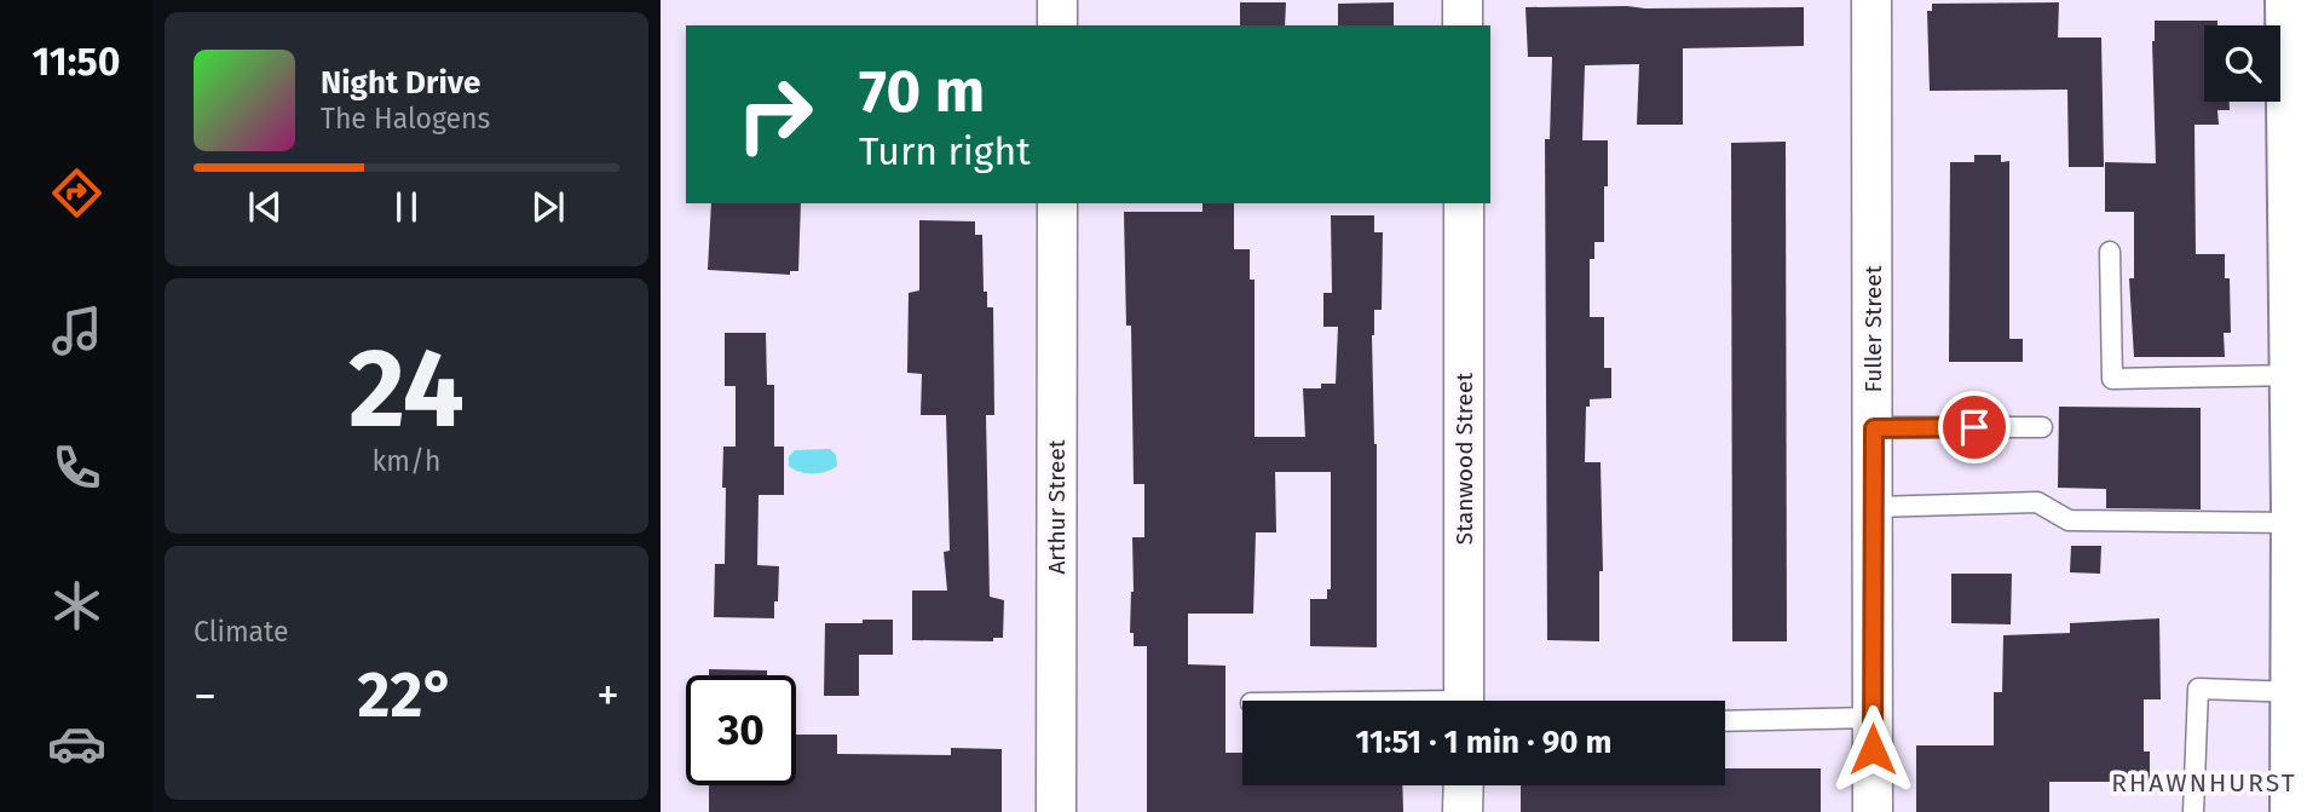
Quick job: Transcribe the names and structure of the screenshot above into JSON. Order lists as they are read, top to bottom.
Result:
{
  "streets": {
    "street": ["Fuller Street", "Stanwood Street", "Arthur Street"]
  },
  "districts": ["RHAWNHURST"],
  "page": {
    "tabs": "11:50",
    "turn": ["70 m", "Turn right"],
    "song": ["Night Drive", "The Halogens"],
    "tile": [
      ["24", "km/h"],
      "Climate"
    ],
    "heat": ["−", "22°", "+"],
    "limit": "30",
    "trip": "11:51 · 1 min · 90 m"
  }
}
